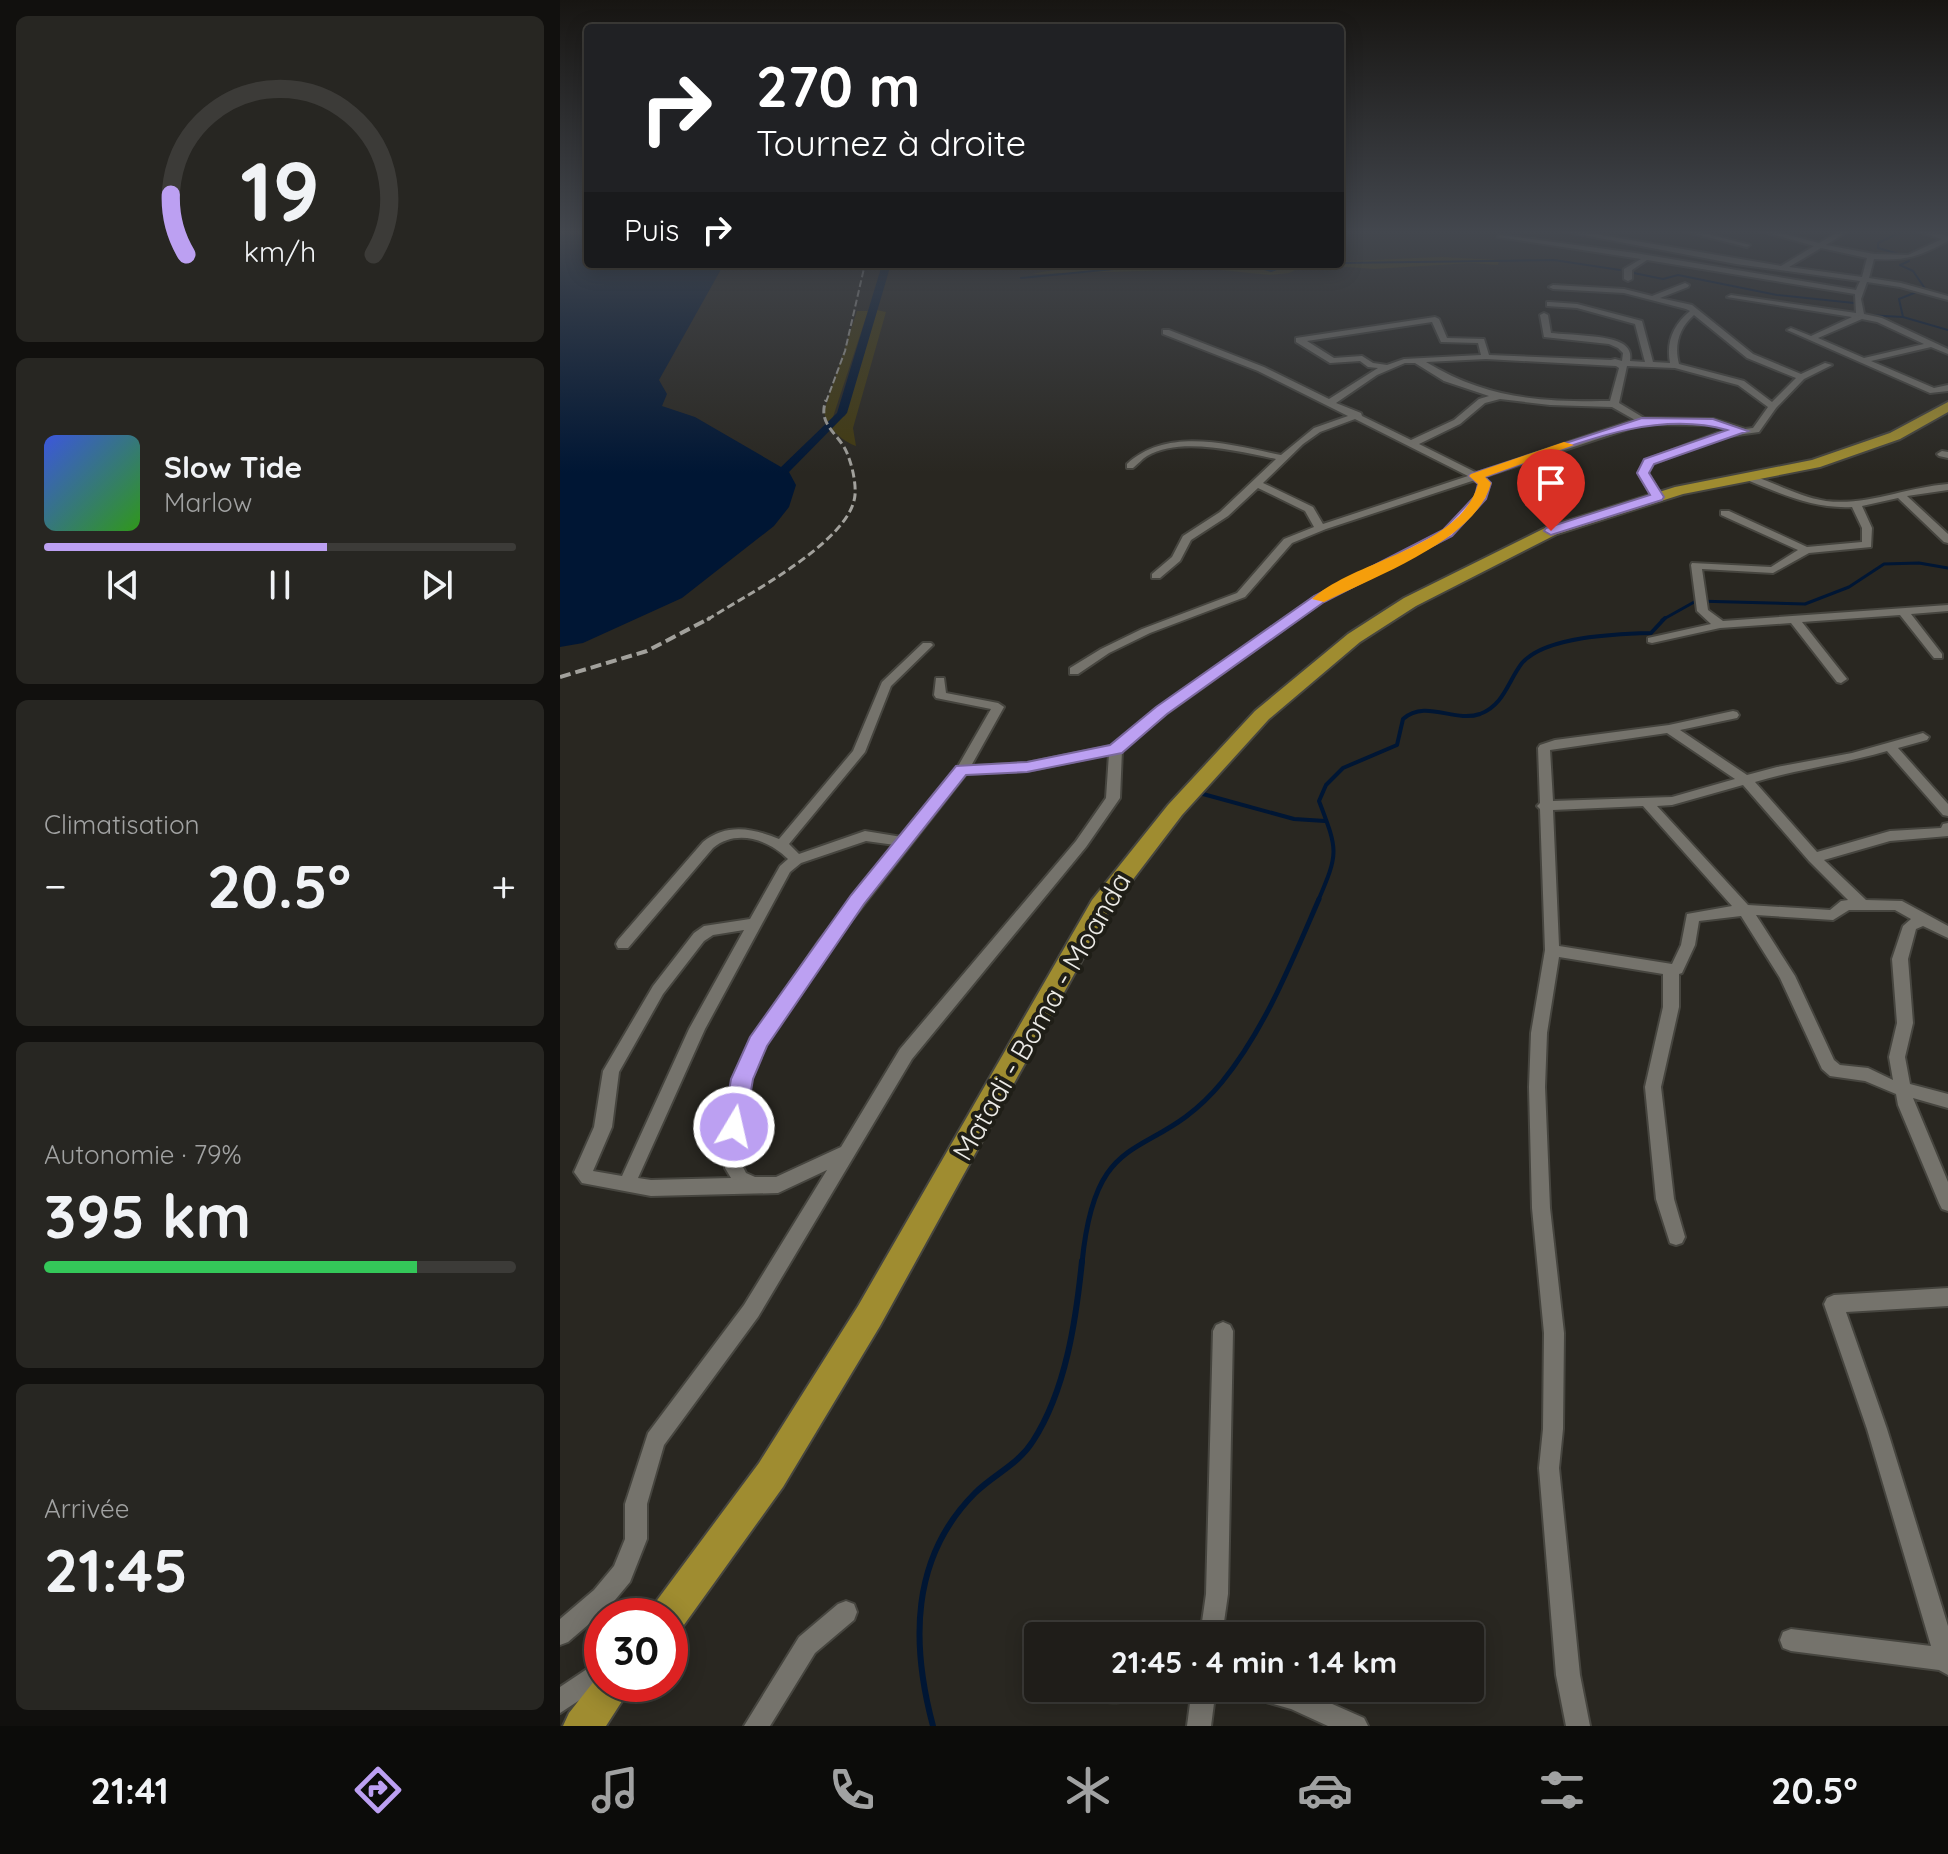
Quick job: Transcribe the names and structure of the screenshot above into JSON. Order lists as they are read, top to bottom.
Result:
{
  "streets": {
    "highway": ["Matadi - Boma - Moanda"]
  },
  "page": {
    "turn": ["270 m", "Tournez à droite"],
    "then": "Puis",
    "song": ["Slow Tide", "Marlow"],
    "tile": [
      "Climatisation",
      ["Autonomie · 79%", "395 km"],
      ["Arrivée", "21:45"]
    ],
    "heat": ["−", "20.5°", "+"],
    "limit": "30",
    "trip": "21:45 · 4 min · 1.4 km",
    "tabs": ["21:41", "20.5°"],
    "gauge": ["19", "km/h"]
  }
}
